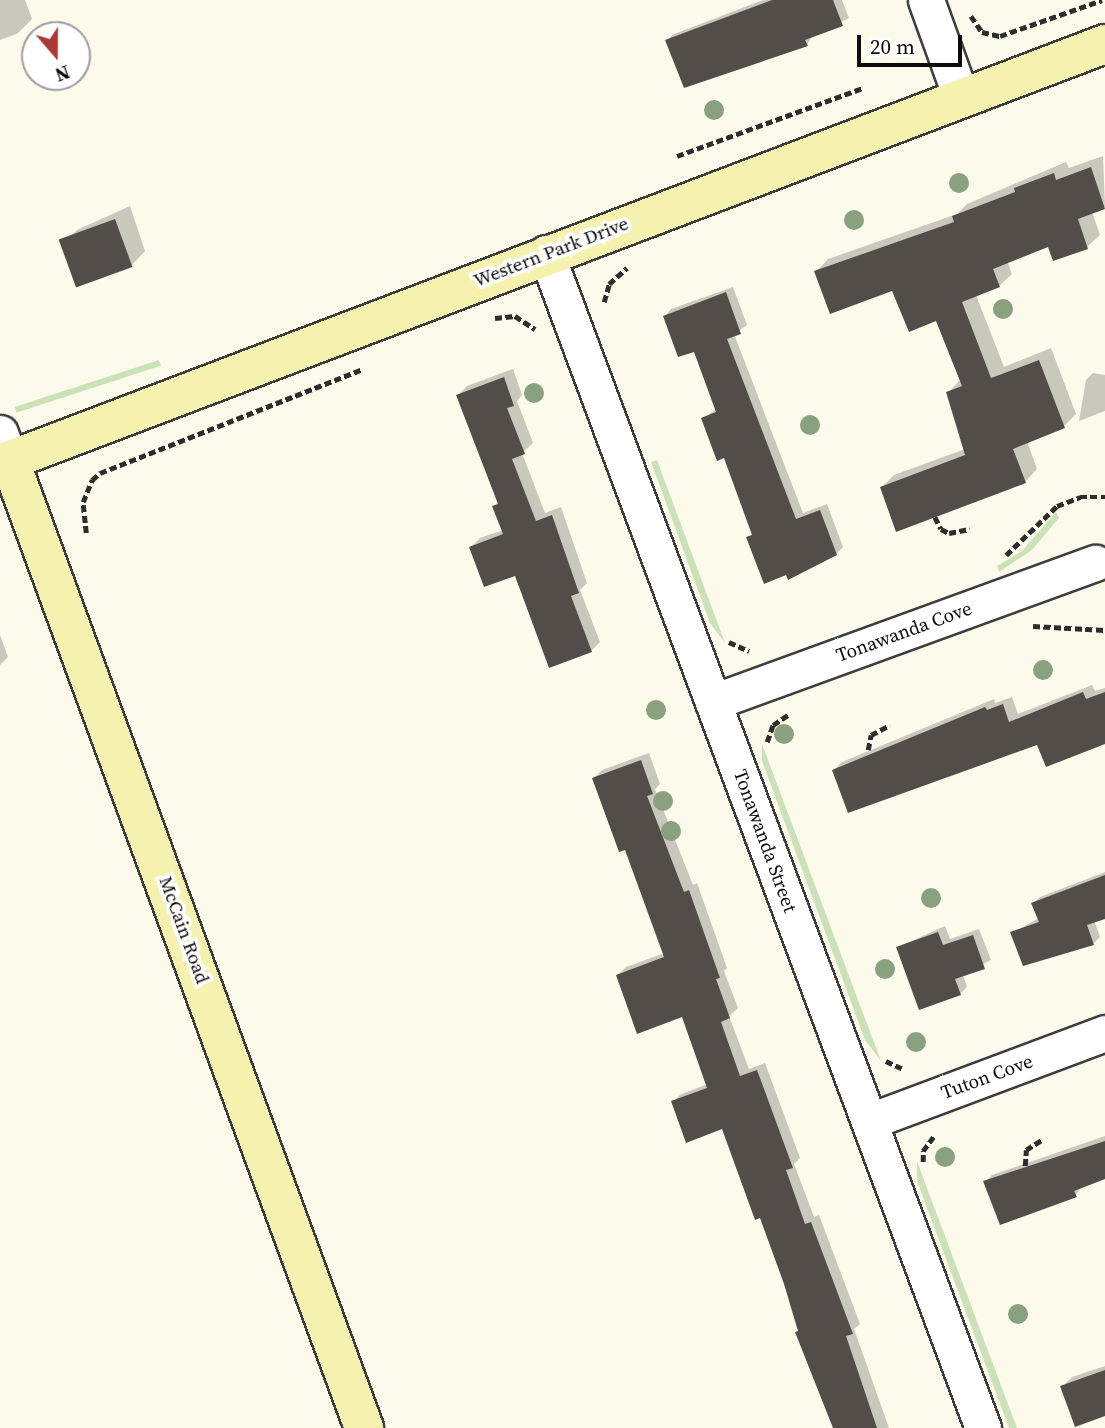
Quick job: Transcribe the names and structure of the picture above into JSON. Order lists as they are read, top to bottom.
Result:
{
  "streets": {
    "street": [
      "Western Park Drive",
      "Tonawanda Cove",
      "Tonawanda Street",
      "McCain Road",
      "Tuton Cove"
    ]
  },
  "crossings": [
    ["Western Park Drive", "Tonawanda Street"],
    ["Western Park Drive", "McCain Road"],
    ["Tonawanda Cove", "Tonawanda Street"],
    ["Tonawanda Street", "Tuton Cove"]
  ],
  "scale_bar": "20 m",
  "north": "bottom"
}
